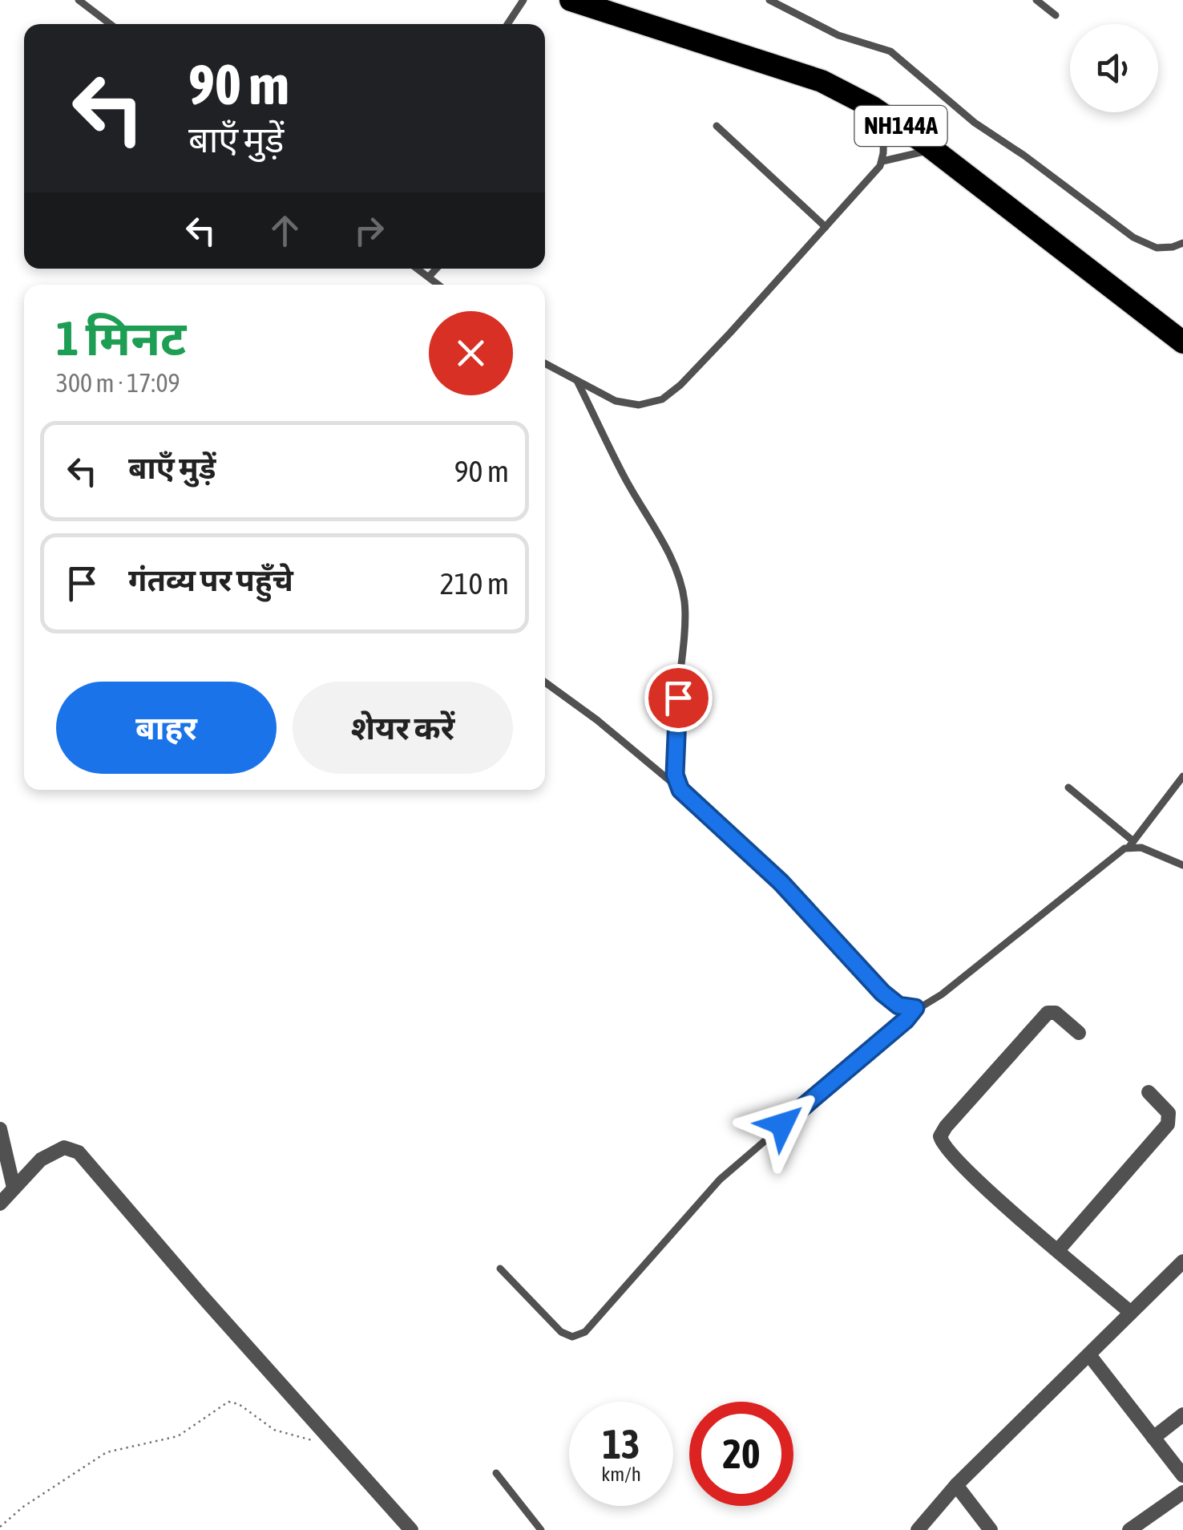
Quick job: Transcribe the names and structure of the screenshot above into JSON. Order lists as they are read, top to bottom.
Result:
{
  "streets": {
    "highway": ["NH144A"]
  },
  "page": {
    "turn": ["90 m", "बाएँ मुड़ें"],
    "heading": ["1 मिनट", "300 m · 17:09"],
    "list": [
      {
        "name": "बाएँ मुड़ें",
        "value": "90 m"
      },
      {
        "name": "गंतव्य पर पहुँचे",
        "value": "210 m"
      }
    ],
    "buttons": ["बाहर", "शेयर करें"],
    "speed": "13 km/h",
    "limit": "20"
  }
}
